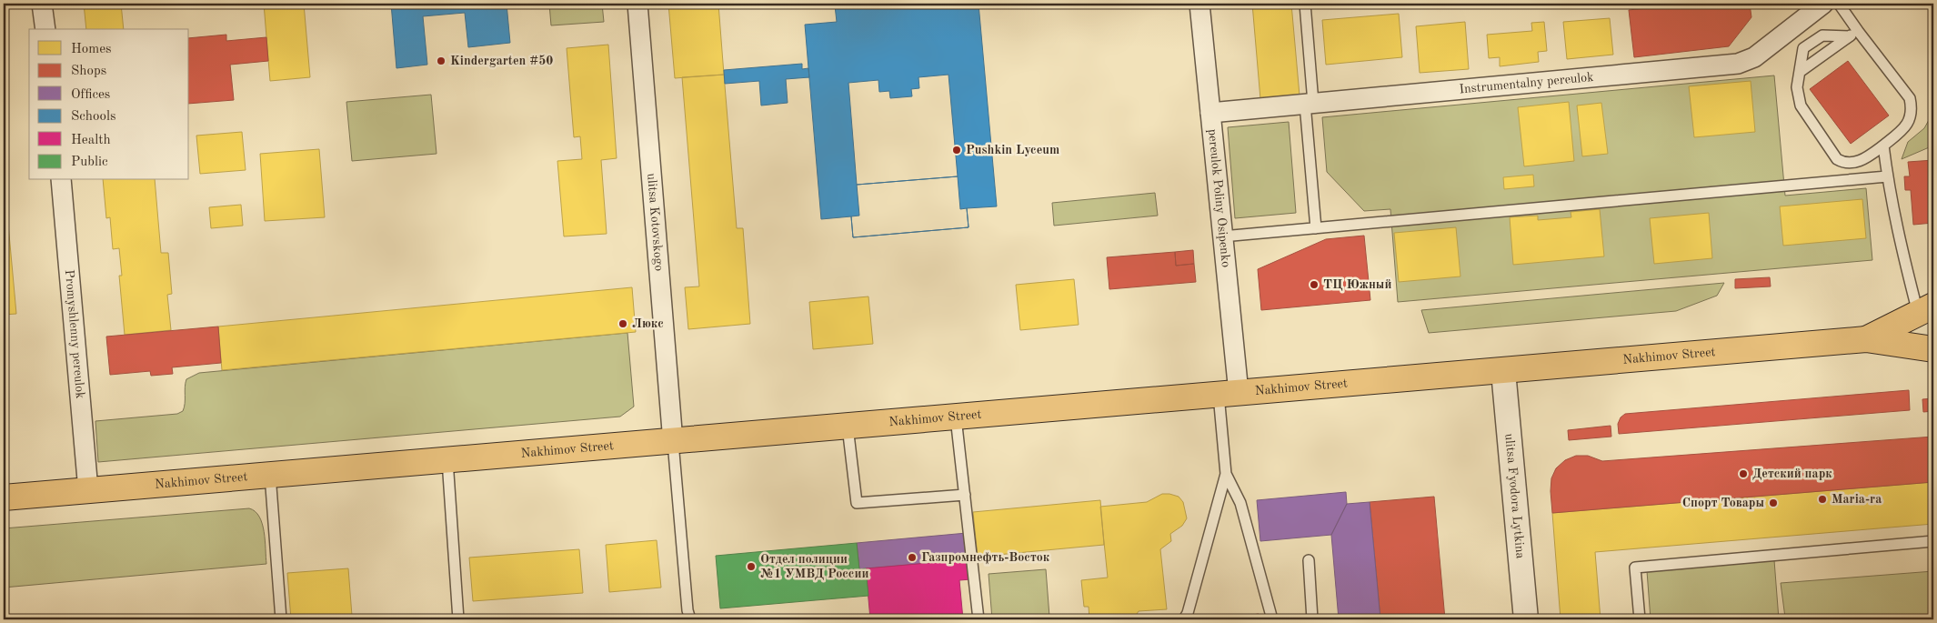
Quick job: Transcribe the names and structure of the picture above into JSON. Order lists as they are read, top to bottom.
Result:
{
  "streets": {
    "main road": ["Nakhimov Street"],
    "street": [
      "Instrumentalny pereulok",
      "pereulok Poliny Osipenko",
      "ulitsa Kotovskogo",
      "Promyshlenny pereulok",
      "ulitsa Fyodora Lytkina"
    ]
  },
  "crossings": [
    ["Instrumentalny pereulok", "pereulok Poliny Osipenko"],
    ["pereulok Poliny Osipenko", "Nakhimov Street"],
    ["ulitsa Kotovskogo", "Nakhimov Street"],
    ["Promyshlenny pereulok", "Nakhimov Street"],
    ["Nakhimov Street", "ulitsa Fyodora Lytkina"]
  ],
  "places": [
    "Kindergarten #50",
    "Pushkin Lyceum",
    "ТЦ Южный",
    "Люкс",
    "Детский парк",
    "Maria-ra",
    "Спорт Товары",
    "Газпромнефть-Восток",
    "Отдел полиции №1 УМВД России"
  ],
  "legend": [
    "Homes",
    "Shops",
    "Offices",
    "Schools",
    "Health",
    "Public"
  ]
}
